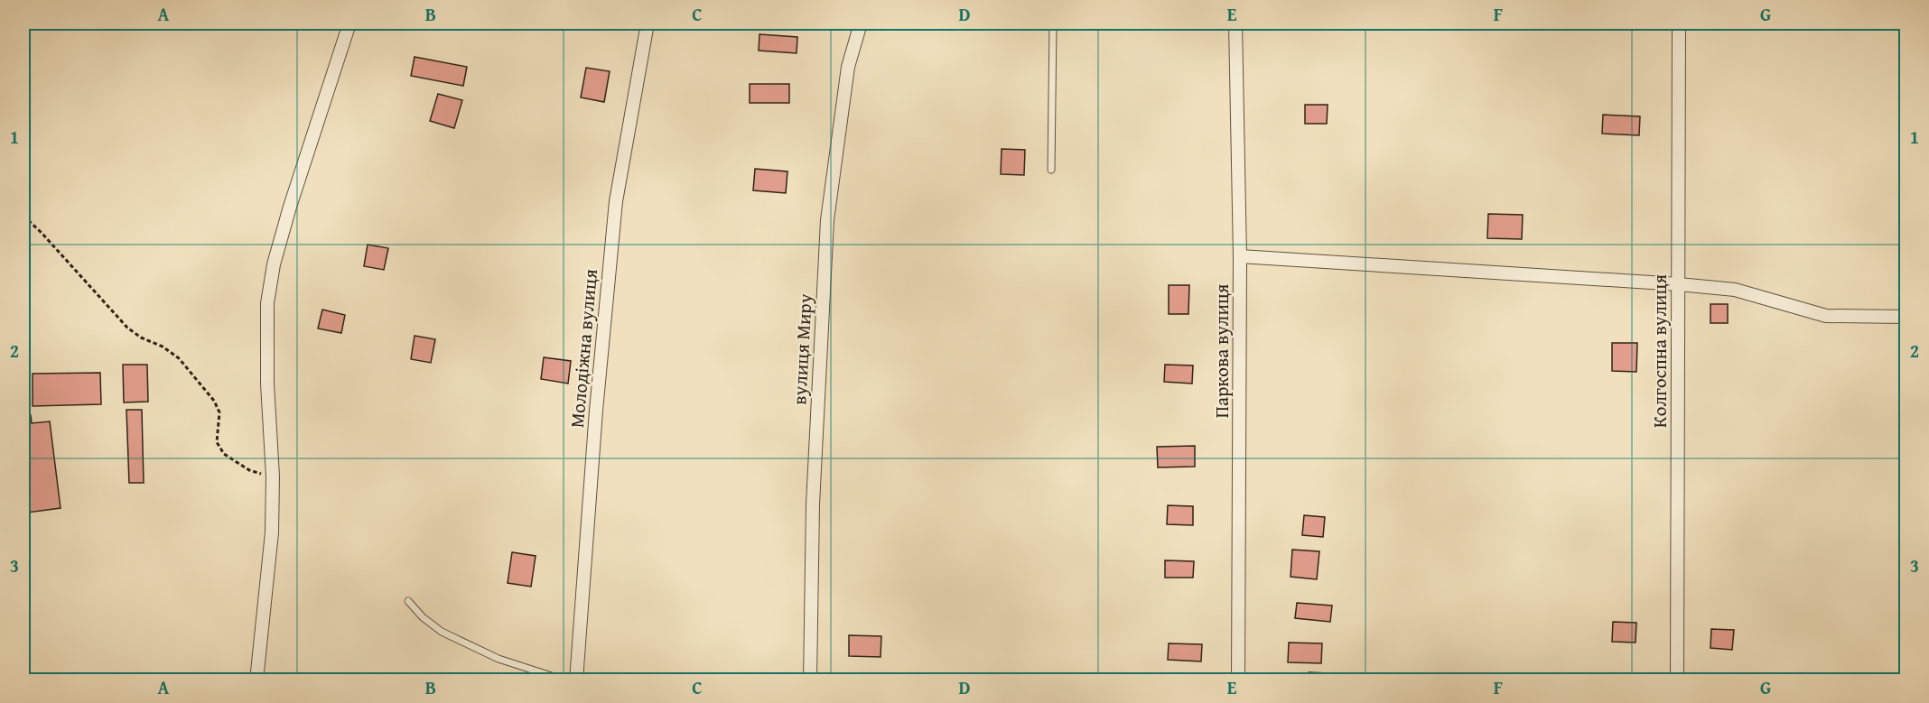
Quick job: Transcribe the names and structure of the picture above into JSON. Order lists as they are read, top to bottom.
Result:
{
  "streets": {
    "street": [
      "Молодіжна вулиця",
      "вулиця Миру",
      "Паркова вулиця",
      "Колгоспна вулиця"
    ]
  },
  "grid": {
    "columns": [
      "A",
      "B",
      "C",
      "D",
      "E",
      "F",
      "G"
    ],
    "rows": ["1", "2", "3"]
  }
}
